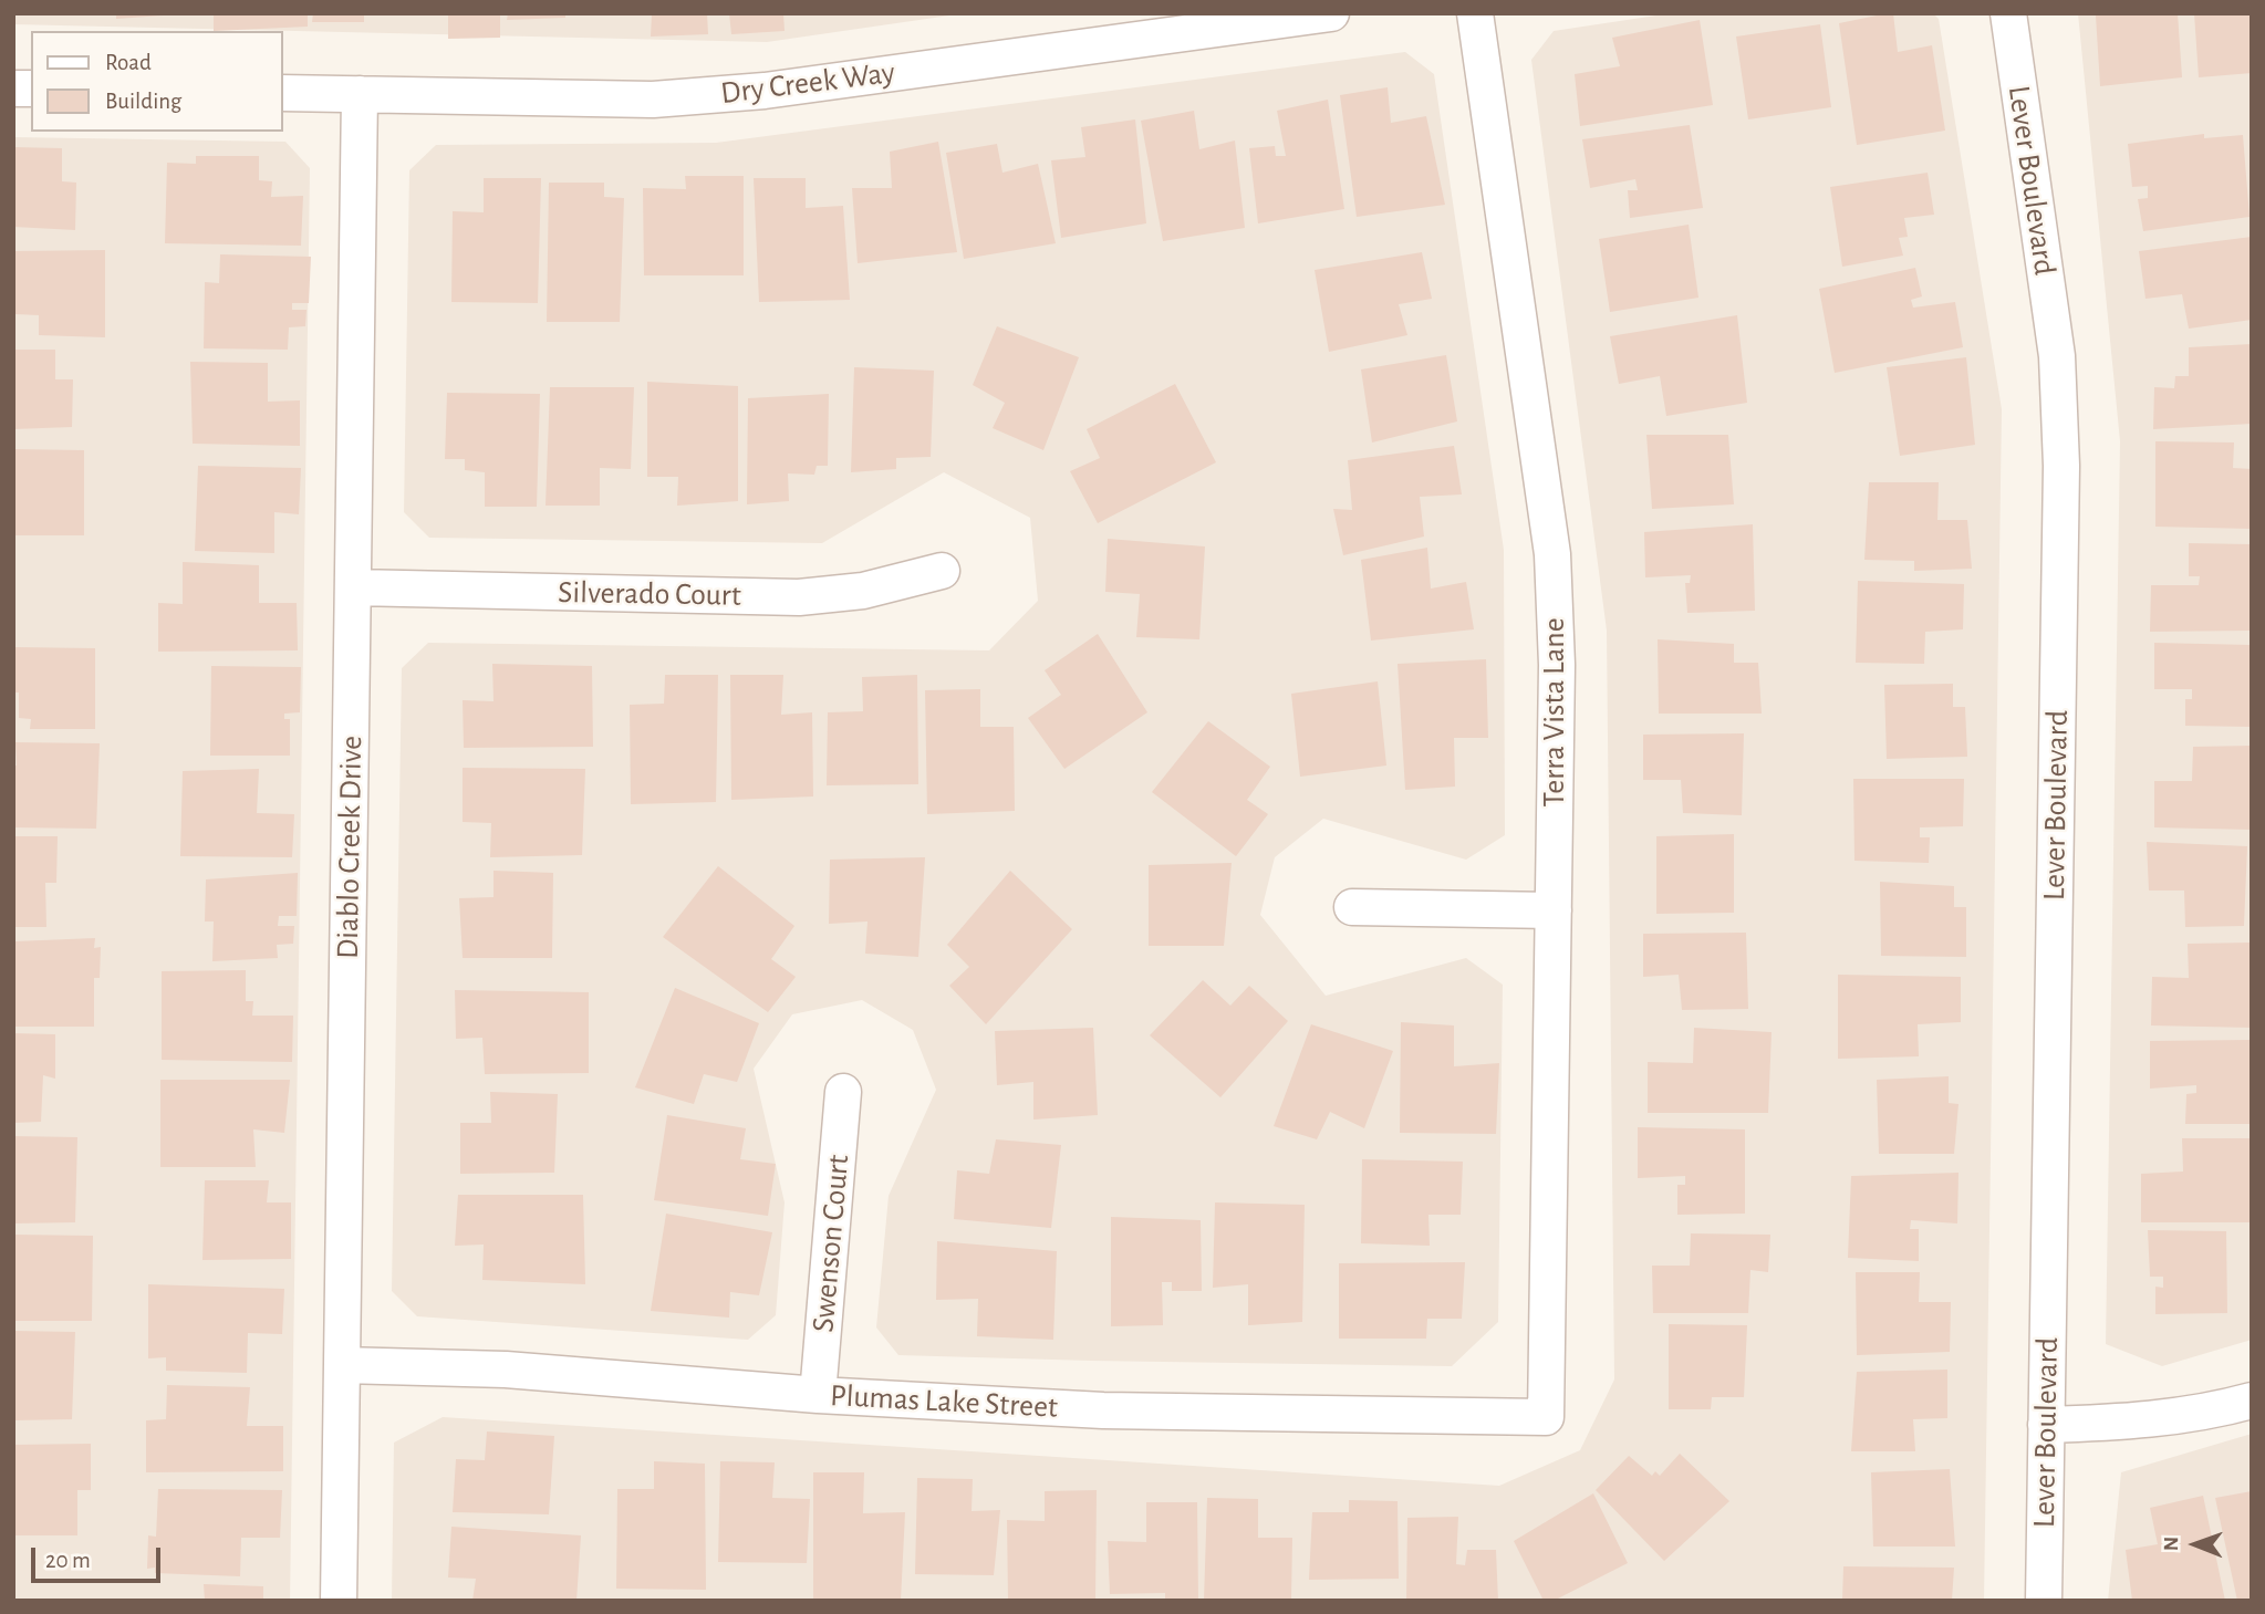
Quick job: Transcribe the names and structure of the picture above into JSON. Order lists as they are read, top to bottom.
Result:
{
  "streets": {
    "street": [
      "Dry Creek Way",
      "Lever Boulevard",
      "Silverado Court",
      "Terra Vista Lane",
      "Diablo Creek Drive",
      "Swenson Court",
      "Plumas Lake Street"
    ]
  },
  "crossings": [
    ["Dry Creek Way", "Diablo Creek Drive"],
    ["Silverado Court", "Diablo Creek Drive"],
    ["Terra Vista Lane", "Plumas Lake Street"],
    ["Diablo Creek Drive", "Plumas Lake Street"],
    ["Swenson Court", "Plumas Lake Street"]
  ],
  "legend": ["Road", "Building"],
  "scale_bar": "20 m",
  "north": "left"
}
